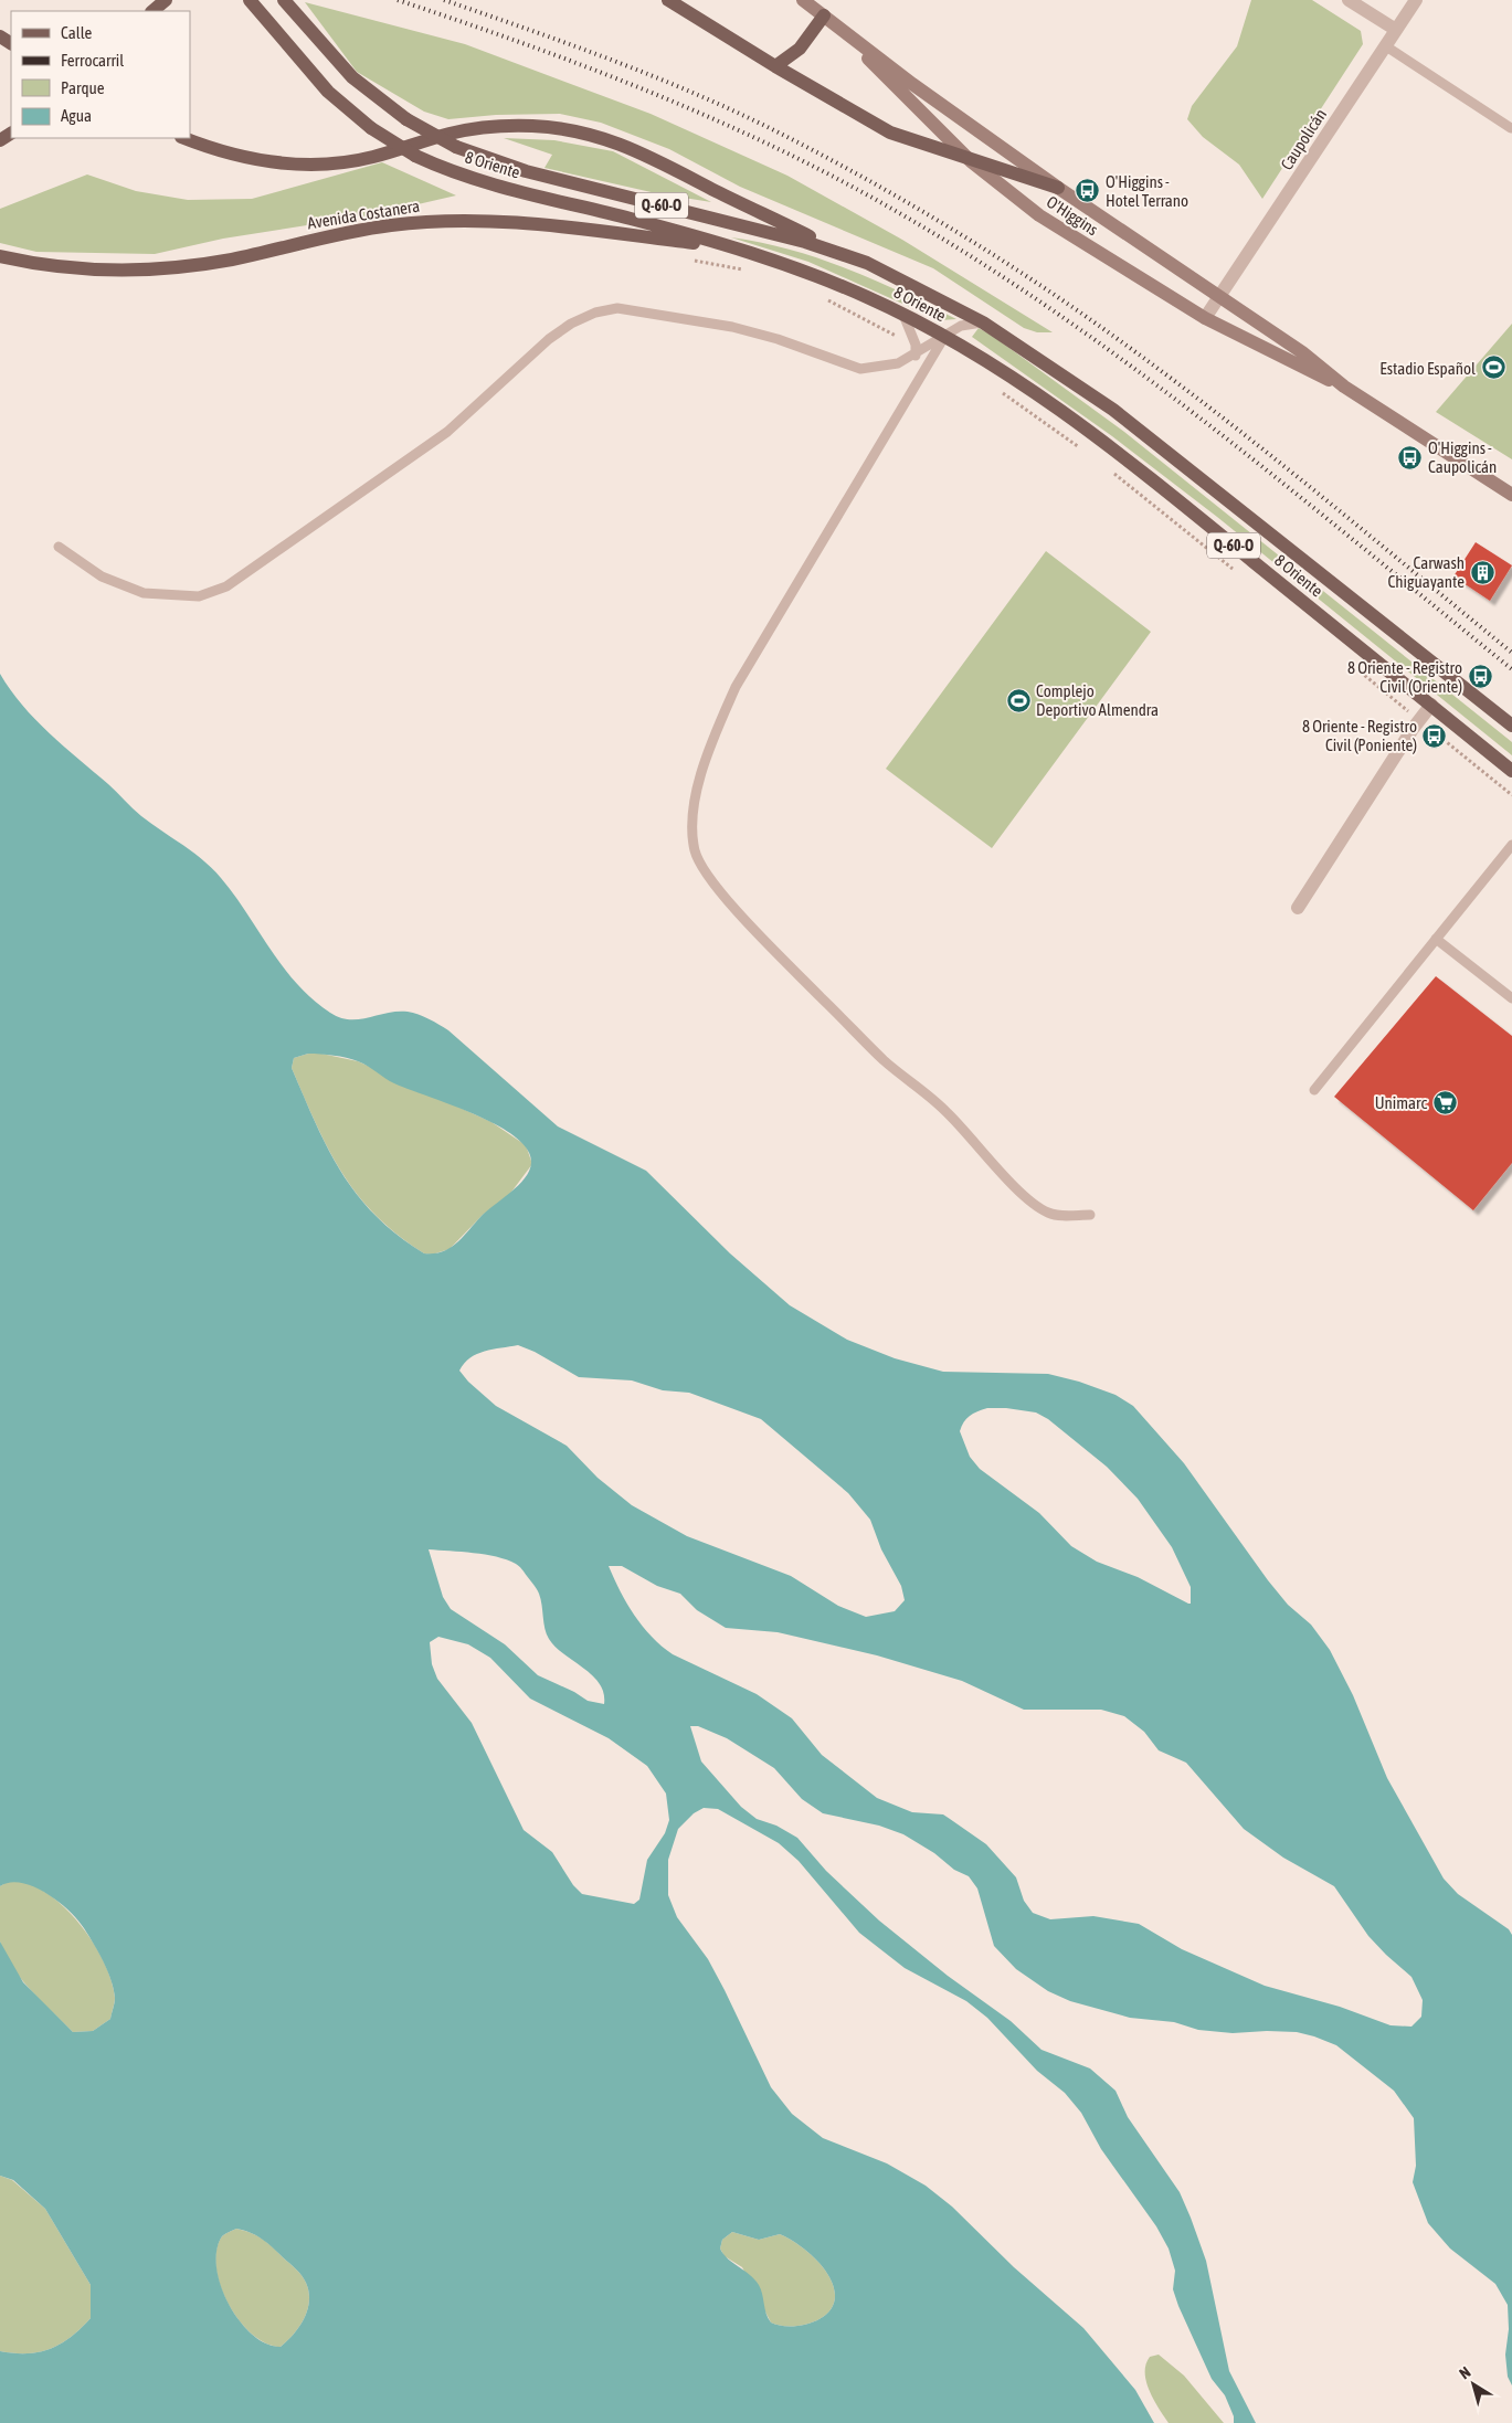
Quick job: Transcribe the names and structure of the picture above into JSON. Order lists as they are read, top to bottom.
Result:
{
  "streets": {
    "main road": [
      "8 Oriente",
      "Q-60-O",
      "Avenida Costanera",
      "O'Higgins"
    ],
    "street": ["Caupolicán"]
  },
  "crossings": [
    ["Caupolicán", "O'Higgins"],
    ["8 Oriente", "Avenida Costanera"]
  ],
  "places": {
    "bus stop": [
      "O'Higgins - Hotel Terrano",
      "O'Higgins - Caupolicán",
      "8 Oriente - Registro Civil (Oriente)",
      "8 Oriente - Registro Civil (Poniente)"
    ],
    "sports": ["Estadio Español", "Complejo Deportivo Almendra"],
    "building": ["Carwash Chiguayante"],
    "supermarket": ["Unimarc"]
  },
  "legend": [
    "Calle",
    "Ferrocarril",
    "Parque",
    "Agua"
  ],
  "north": "top left"
}
